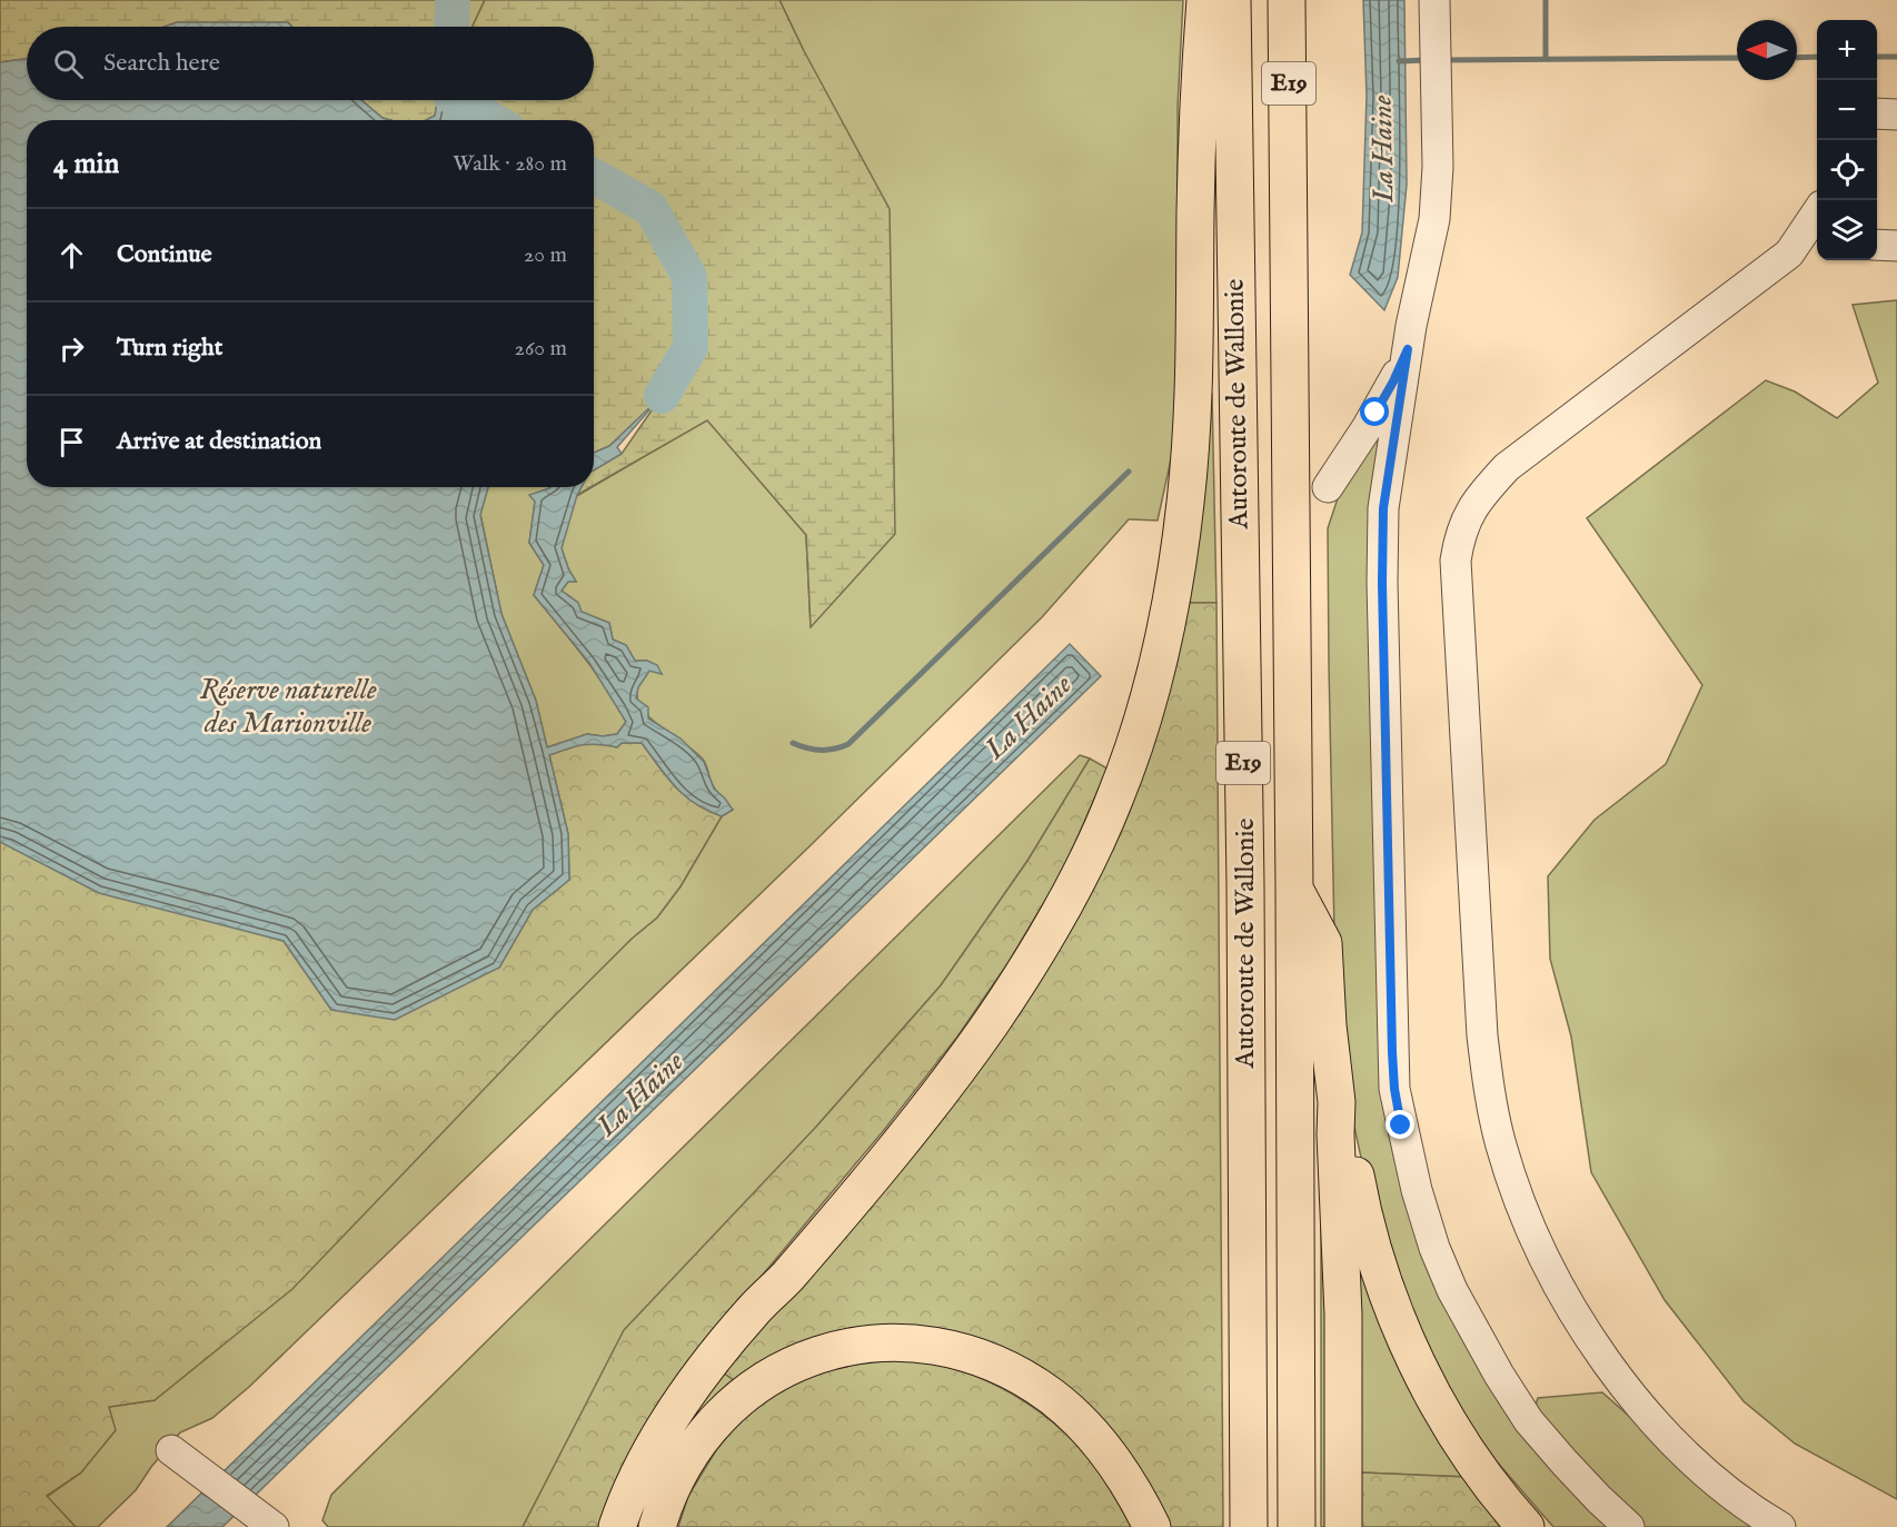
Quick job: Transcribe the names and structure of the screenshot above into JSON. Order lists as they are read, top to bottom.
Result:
{
  "streets": {
    "highway": ["E19", "Autoroute de Wallonie"]
  },
  "water": ["La Haine", "Réserve naturelle des Marionville"],
  "north": "left",
  "page": {
    "map_buttons": ["+", "−"],
    "search": "Search here",
    "heading": ["4 min", "Walk · 280 m"],
    "list": [
      ["Continue", "20 m"],
      ["Turn right", "260 m"],
      "Arrive at destination"
    ]
  }
}
